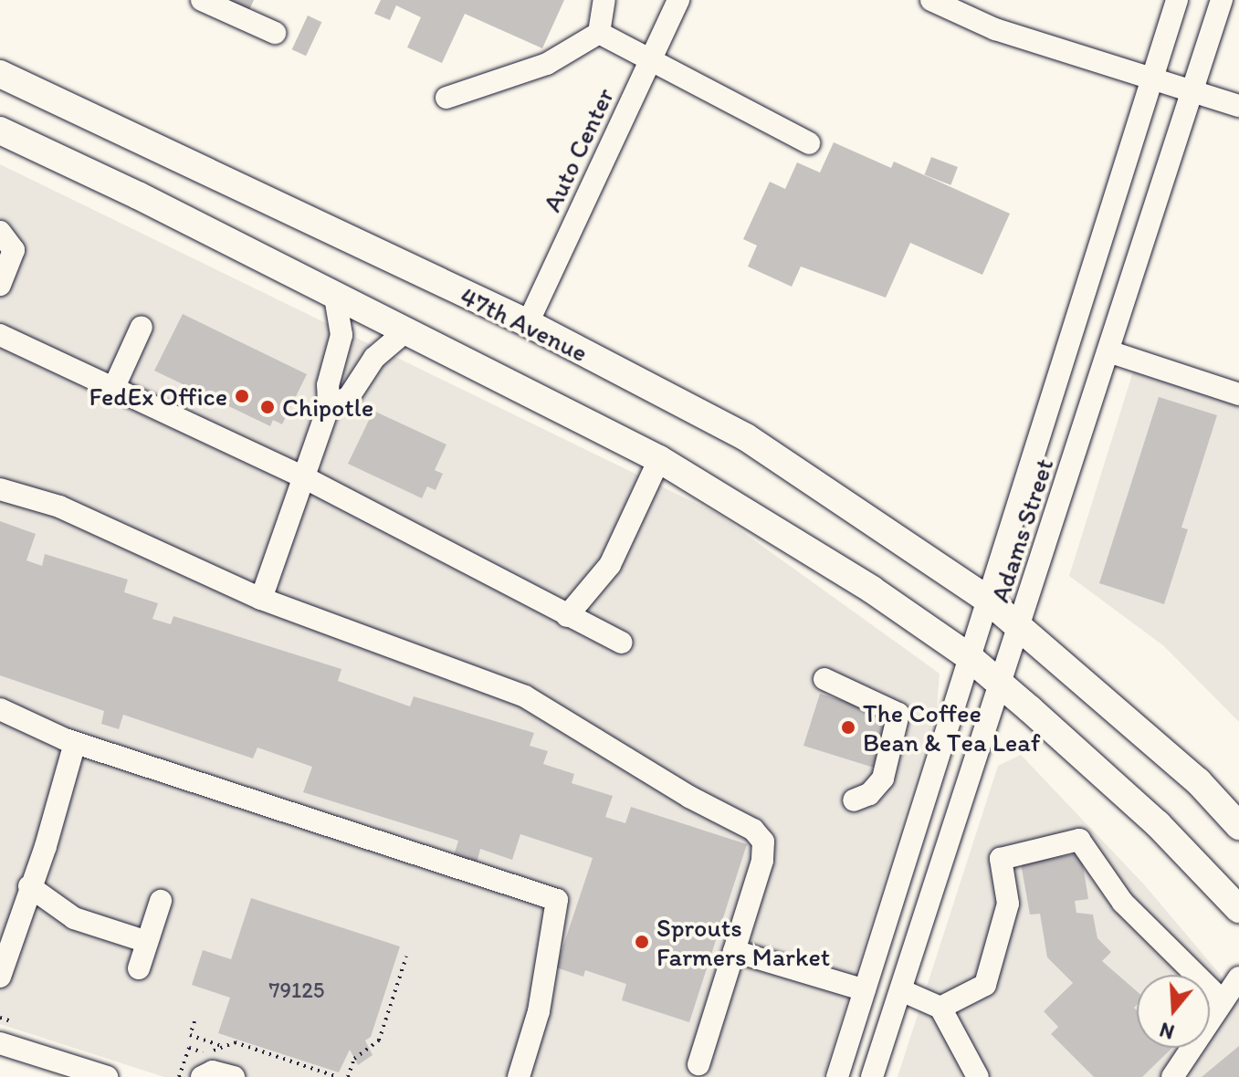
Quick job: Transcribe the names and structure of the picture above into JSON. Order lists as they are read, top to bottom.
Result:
{
  "streets": {
    "main road": ["47th Avenue"],
    "street": ["Auto Center", "Adams Street"]
  },
  "crossings": [
    ["Auto Center", "47th Avenue"],
    ["47th Avenue", "Adams Street"]
  ],
  "places": [
    "FedEx Office",
    "Chipotle",
    "The Coffee Bean & Tea Leaf",
    "Sprouts Farmers Market"
  ],
  "house_numbers": ["79125"],
  "north": "bottom"
}
